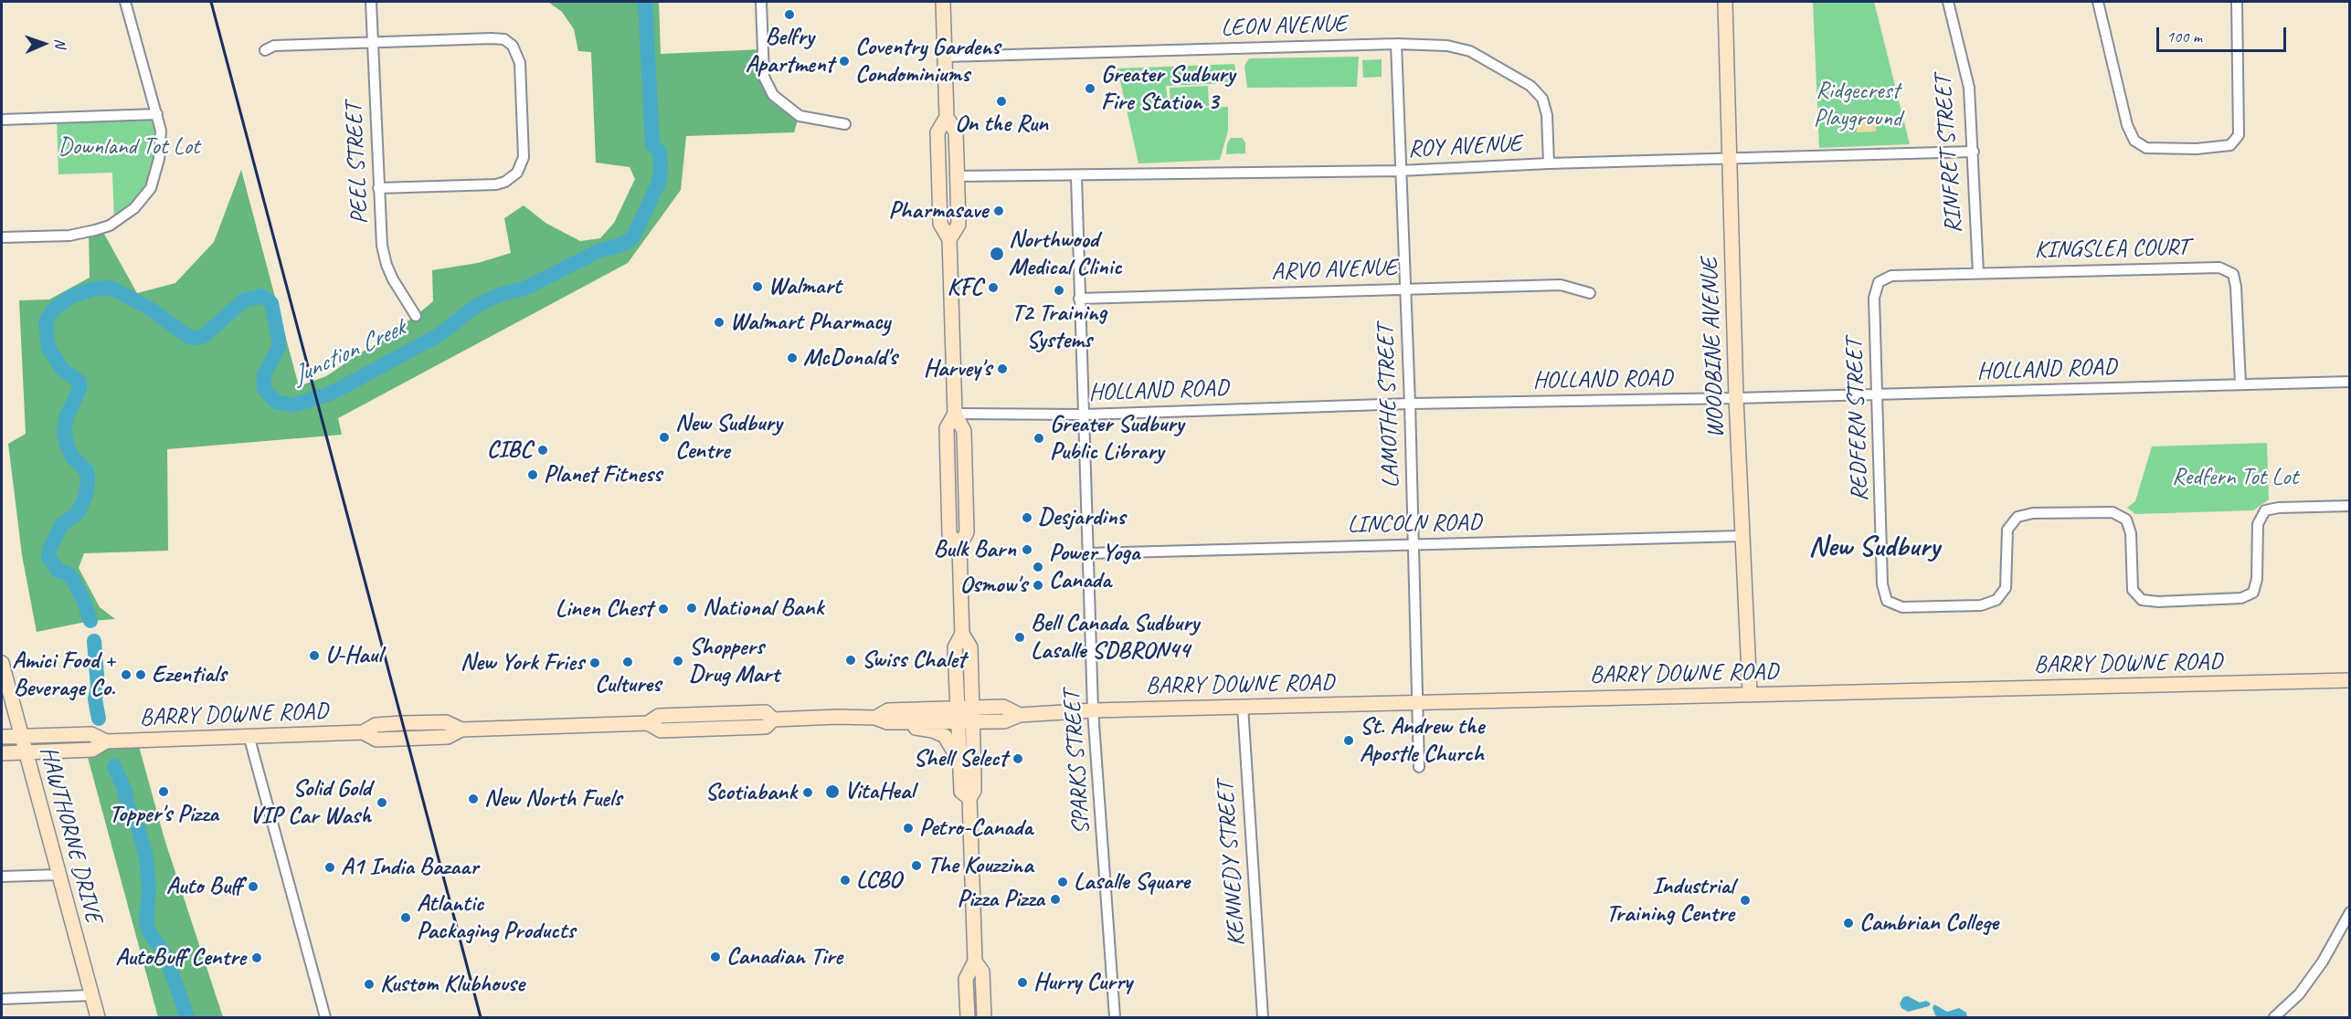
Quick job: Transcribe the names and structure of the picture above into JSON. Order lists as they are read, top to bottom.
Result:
{
  "streets": {
    "main road": ["WOODBINE AVENUE", "BARRY DOWNE ROAD", "HAWTHORNE DRIVE"],
    "street": [
      "LEON AVENUE",
      "ROY AVENUE",
      "RINFRET STREET",
      "PEEL STREET",
      "KINGSLEA COURT",
      "ARVO AVENUE",
      "HOLLAND ROAD",
      "LAMOTHE STREET",
      "REDFERN STREET",
      "LINCOLN ROAD",
      "SPARKS STREET",
      "KENNEDY STREET"
    ]
  },
  "crossings": [
    ["LEON AVENUE", "ROY AVENUE"],
    ["LEON AVENUE", "LAMOTHE STREET"],
    ["ROY AVENUE", "RINFRET STREET"],
    ["ROY AVENUE", "WOODBINE AVENUE"],
    ["ROY AVENUE", "LAMOTHE STREET"],
    ["ROY AVENUE", "SPARKS STREET"],
    ["RINFRET STREET", "KINGSLEA COURT"],
    ["KINGSLEA COURT", "HOLLAND ROAD"],
    ["KINGSLEA COURT", "REDFERN STREET"],
    ["ARVO AVENUE", "LAMOTHE STREET"],
    ["ARVO AVENUE", "SPARKS STREET"],
    ["WOODBINE AVENUE", "HOLLAND ROAD"],
    ["WOODBINE AVENUE", "LINCOLN ROAD"],
    ["WOODBINE AVENUE", "BARRY DOWNE ROAD"],
    ["HOLLAND ROAD", "LAMOTHE STREET"],
    ["HOLLAND ROAD", "REDFERN STREET"],
    ["HOLLAND ROAD", "SPARKS STREET"],
    ["LAMOTHE STREET", "LINCOLN ROAD"],
    ["LAMOTHE STREET", "BARRY DOWNE ROAD"],
    ["LINCOLN ROAD", "SPARKS STREET"],
    ["BARRY DOWNE ROAD", "SPARKS STREET"],
    ["BARRY DOWNE ROAD", "HAWTHORNE DRIVE"],
    ["BARRY DOWNE ROAD", "KENNEDY STREET"]
  ],
  "districts": ["New Sudbury"],
  "water": ["Junction Creek"],
  "parks": ["Ridgecrest Playground", "Downland Tot Lot", "Redfern Tot Lot"],
  "places": [
    "Belfry Apartment",
    "Coventry Gardens Condominiums",
    "Greater Sudbury Fire Station 3",
    "On the Run",
    "Pharmasave",
    "Northwood Medical Clinic",
    "Walmart",
    "KFC",
    "T2 Training Systems",
    "Walmart Pharmacy",
    "McDonald's",
    "Harvey's",
    "New Sudbury Centre",
    "Greater Sudbury Public Library",
    "CIBC",
    "Planet Fitness",
    "Desjardins",
    "Bulk Barn",
    "Power Yoga Canada",
    "Osmow's",
    "National Bank",
    "Linen Chest",
    "Bell Canada Sudbury Lasalle SDBRON44",
    "U-Haul",
    "Swiss Chalet",
    "Shoppers Drug Mart",
    "Cultures",
    "New York Fries",
    "Amici Food + Beverage Co.",
    "Ezentials",
    "St. Andrew the Apostle Church",
    "Shell Select",
    "Topper's Pizza",
    "VitaHeal",
    "Scotiabank",
    "New North Fuels",
    "Solid Gold VIP Car Wash",
    "Petro-Canada",
    "The Kouzzina",
    "A1 India Bazaar",
    "LCBO",
    "Lasalle Square",
    "Auto Buff",
    "Pizza Pizza",
    "Industrial Training Centre",
    "Atlantic Packaging Products",
    "Cambrian College",
    "Canadian Tire",
    "AutoBuff Centre",
    "Hurry Curry",
    "Kustom Klubhouse"
  ],
  "scale_bar": "100 m",
  "north": "right"
}
